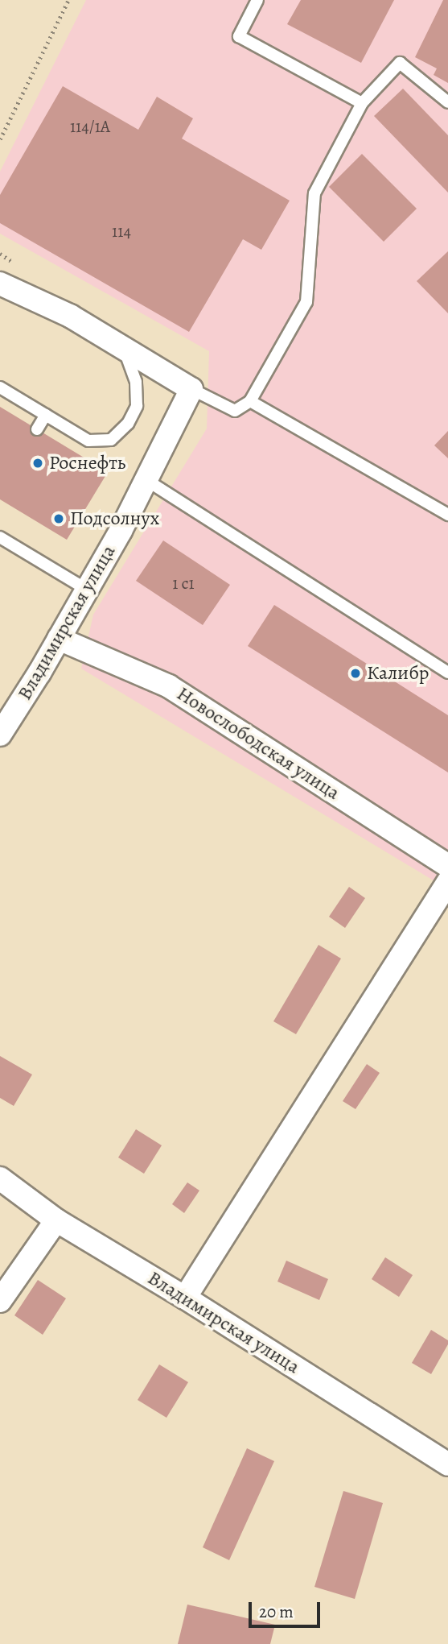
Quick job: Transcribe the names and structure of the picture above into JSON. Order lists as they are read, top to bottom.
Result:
{
  "streets": {
    "street": ["Владимирская улица", "Новослободская улица"]
  },
  "crossings": [
    ["Владимирская улица", "Новослободская улица"]
  ],
  "places": ["Роснефть", "Подсолнух", "Калибр"],
  "house_numbers": ["114/1А", "114", "1 с1"],
  "scale_bar": "20 m"
}
